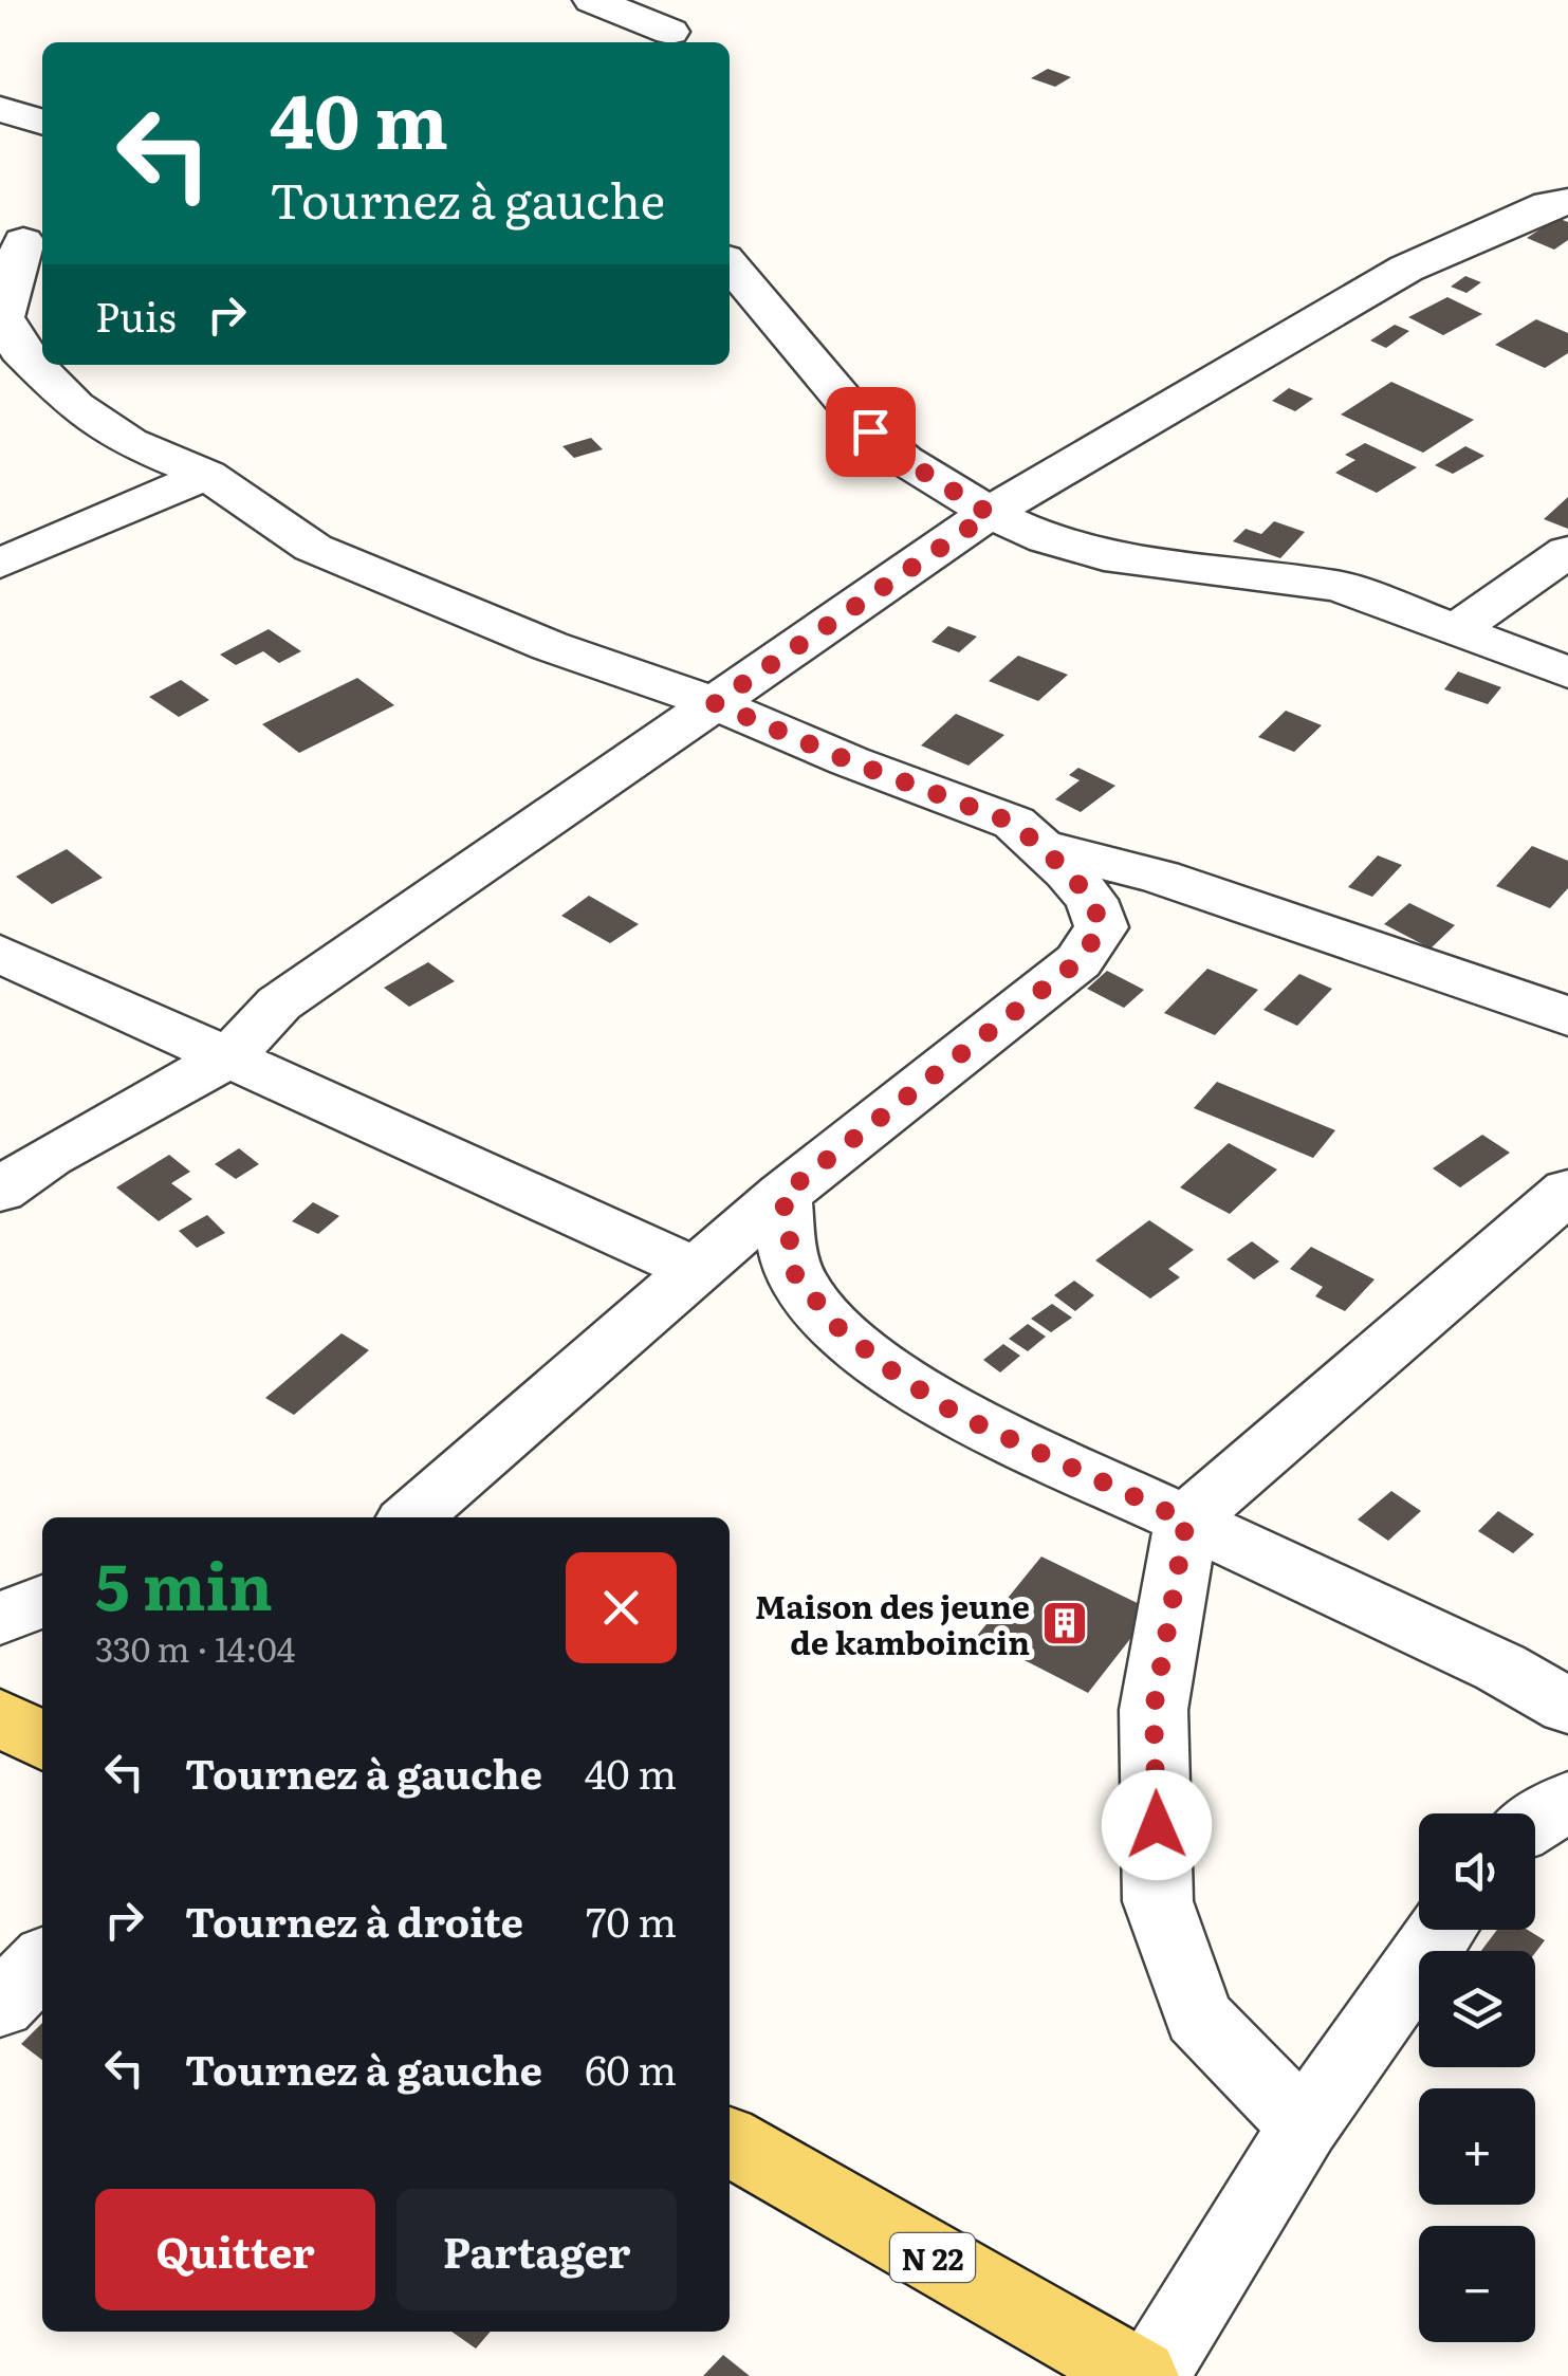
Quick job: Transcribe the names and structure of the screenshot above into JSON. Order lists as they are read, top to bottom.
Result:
{
  "streets": {
    "main road": ["N 22"]
  },
  "places": {
    "building": ["Maison des jeune de kamboincin"]
  },
  "page": {
    "turn": ["40 m", "Tournez à gauche"],
    "then": "Puis",
    "heading": ["5 min", "330 m · 14:04"],
    "list": [
      {
        "name": "Tournez à gauche",
        "value": "40 m"
      },
      {
        "name": "Tournez à droite",
        "value": "70 m"
      },
      {
        "name": "Tournez à gauche",
        "value": "60 m"
      }
    ],
    "map_buttons": ["+", "−"],
    "buttons": ["Quitter", "Partager"]
  }
}
